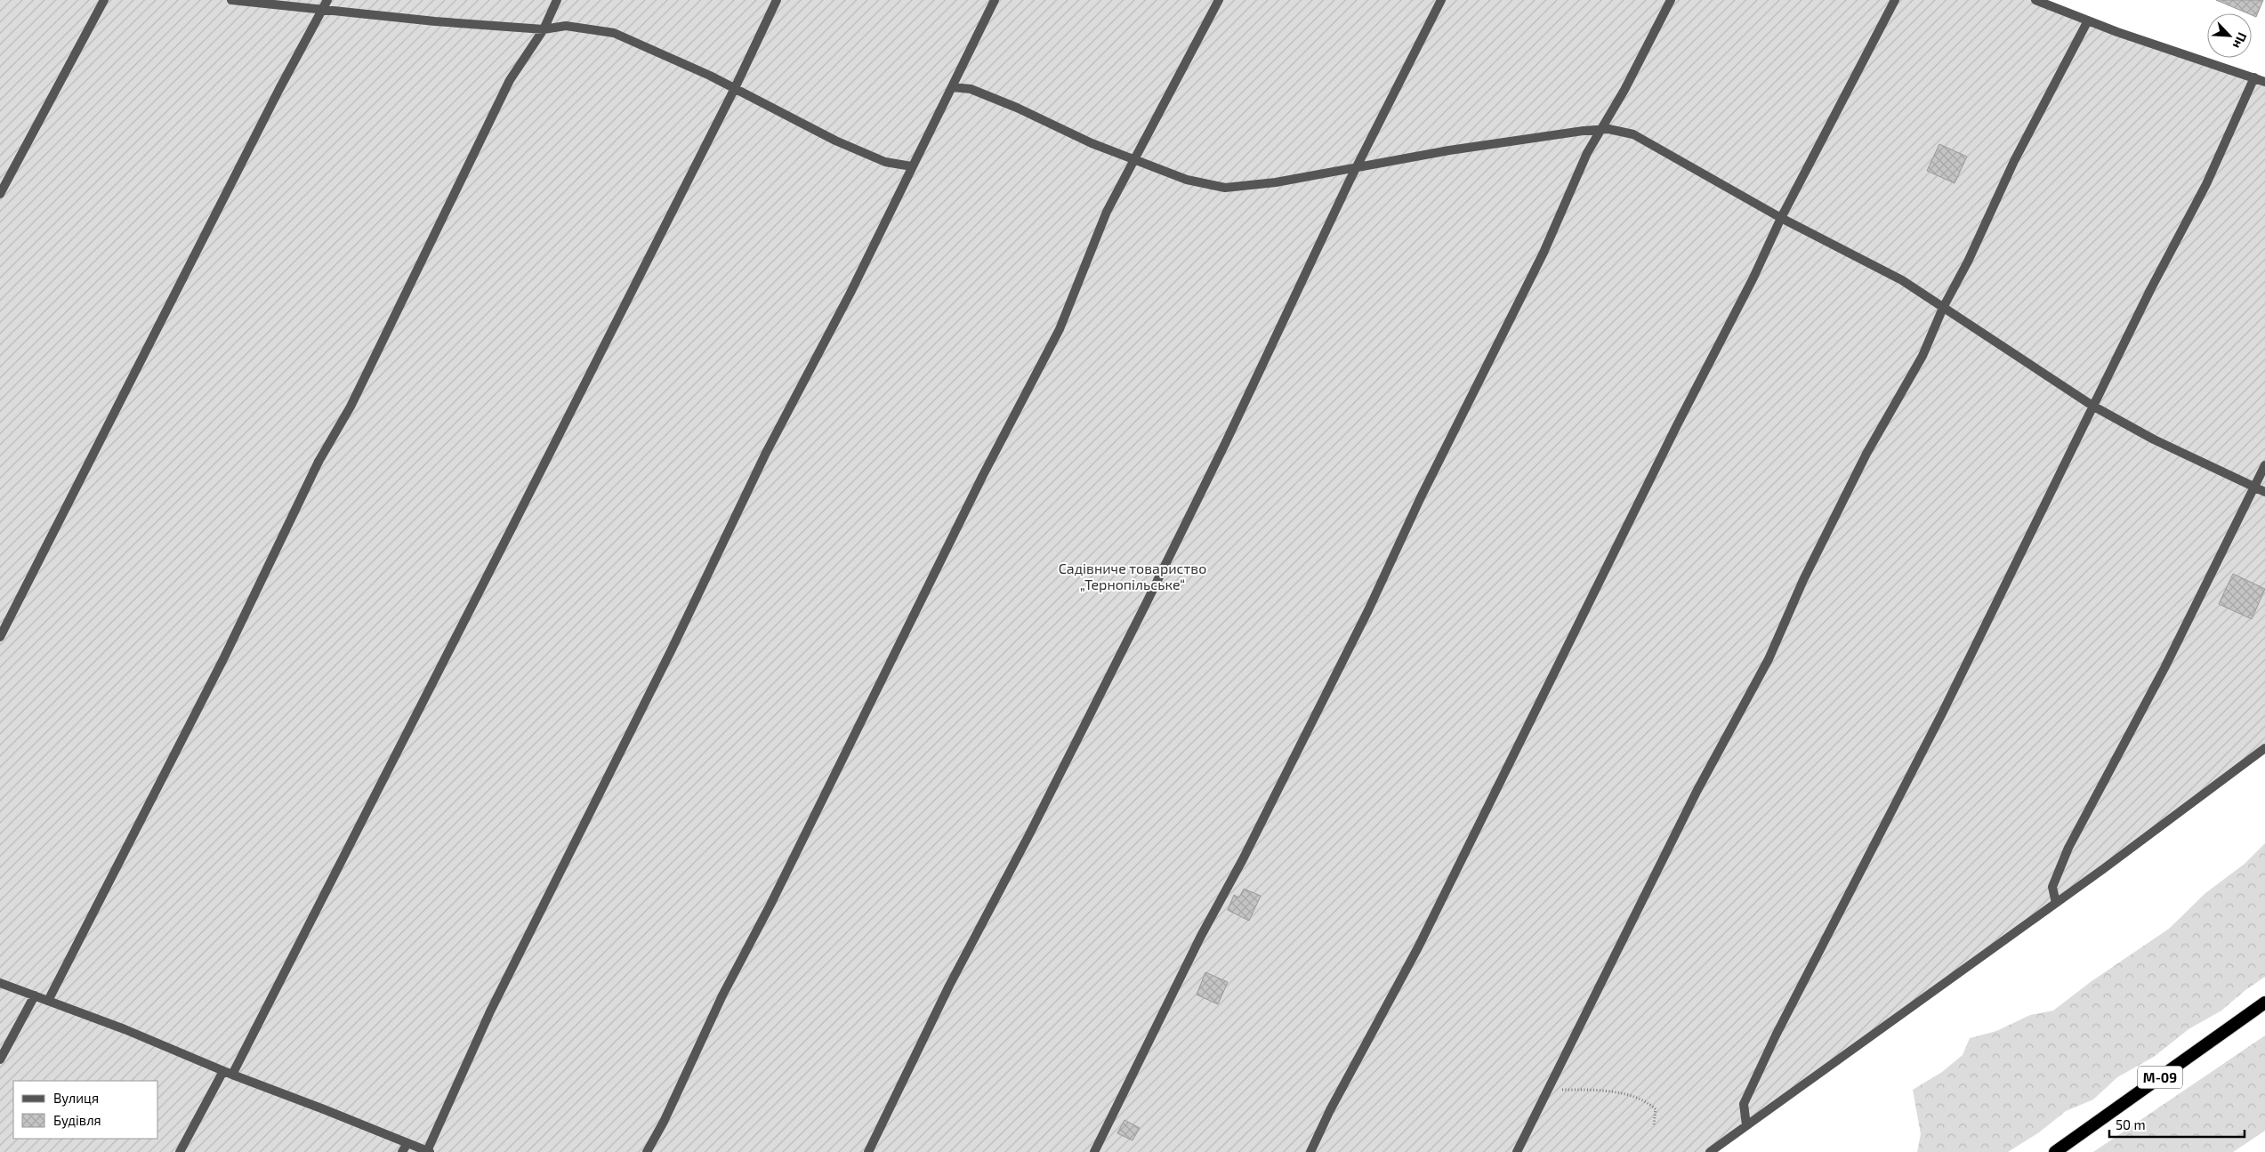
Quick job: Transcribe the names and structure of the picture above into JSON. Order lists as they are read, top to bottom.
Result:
{
  "streets": {
    "highway": ["М-09"]
  },
  "parks": ["Садівниче товариство „Тернопільське“"],
  "legend": ["Вулиця", "Будівля"],
  "scale_bar": "50 m",
  "north": "bottom right"
}
